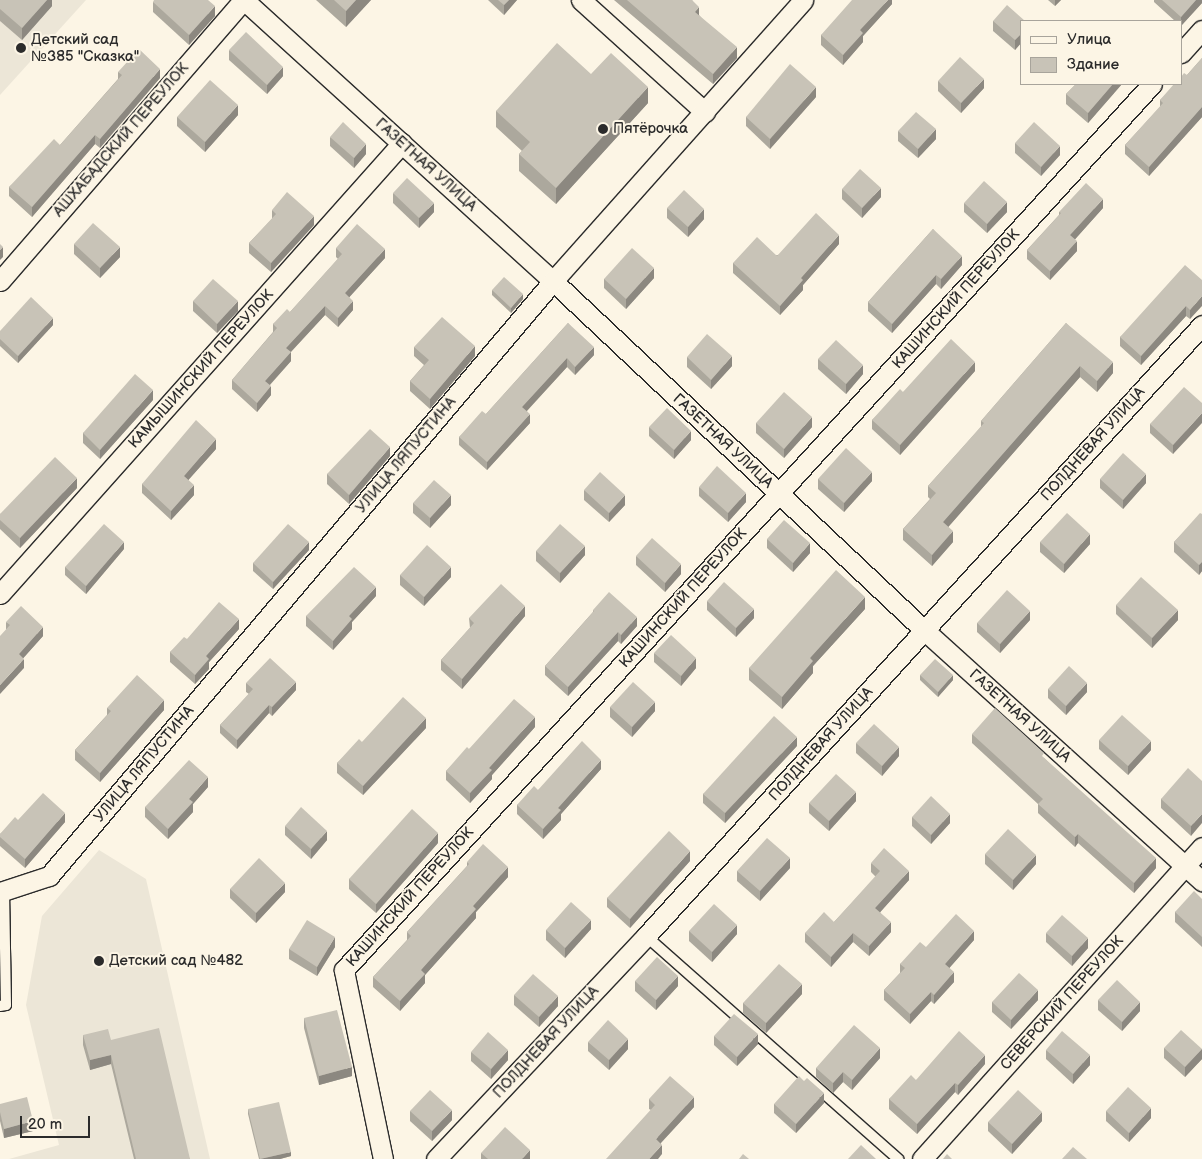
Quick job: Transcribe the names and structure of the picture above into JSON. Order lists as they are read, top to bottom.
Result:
{
  "streets": {
    "street": [
      "АШХАБАДСКИЙ ПЕРЕУЛОК",
      "ГАЗЕТНАЯ УЛИЦА",
      "КАШИНСКИЙ ПЕРЕУЛОК",
      "КАМЫШИНСКИЙ ПЕРЕУЛОК",
      "ПОЛДНЕВАЯ УЛИЦА",
      "УЛИЦА ЛЯПУСТИНА",
      "СЕВЕРСКИЙ ПЕРЕУЛОК"
    ]
  },
  "crossings": [
    ["АШХАБАДСКИЙ ПЕРЕУЛОК", "ГАЗЕТНАЯ УЛИЦА"],
    ["ГАЗЕТНАЯ УЛИЦА", "КАШИНСКИЙ ПЕРЕУЛОК"],
    ["ГАЗЕТНАЯ УЛИЦА", "КАМЫШИНСКИЙ ПЕРЕУЛОК"],
    ["ГАЗЕТНАЯ УЛИЦА", "ПОЛДНЕВАЯ УЛИЦА"],
    ["ГАЗЕТНАЯ УЛИЦА", "УЛИЦА ЛЯПУСТИНА"],
    ["ГАЗЕТНАЯ УЛИЦА", "СЕВЕРСКИЙ ПЕРЕУЛОК"]
  ],
  "places": ["Детский сад №385 \"Сказка\"", "Пятёрочка", "Детский сад №482"],
  "legend": ["Улица", "Здание"],
  "scale_bar": "20 m"
}
